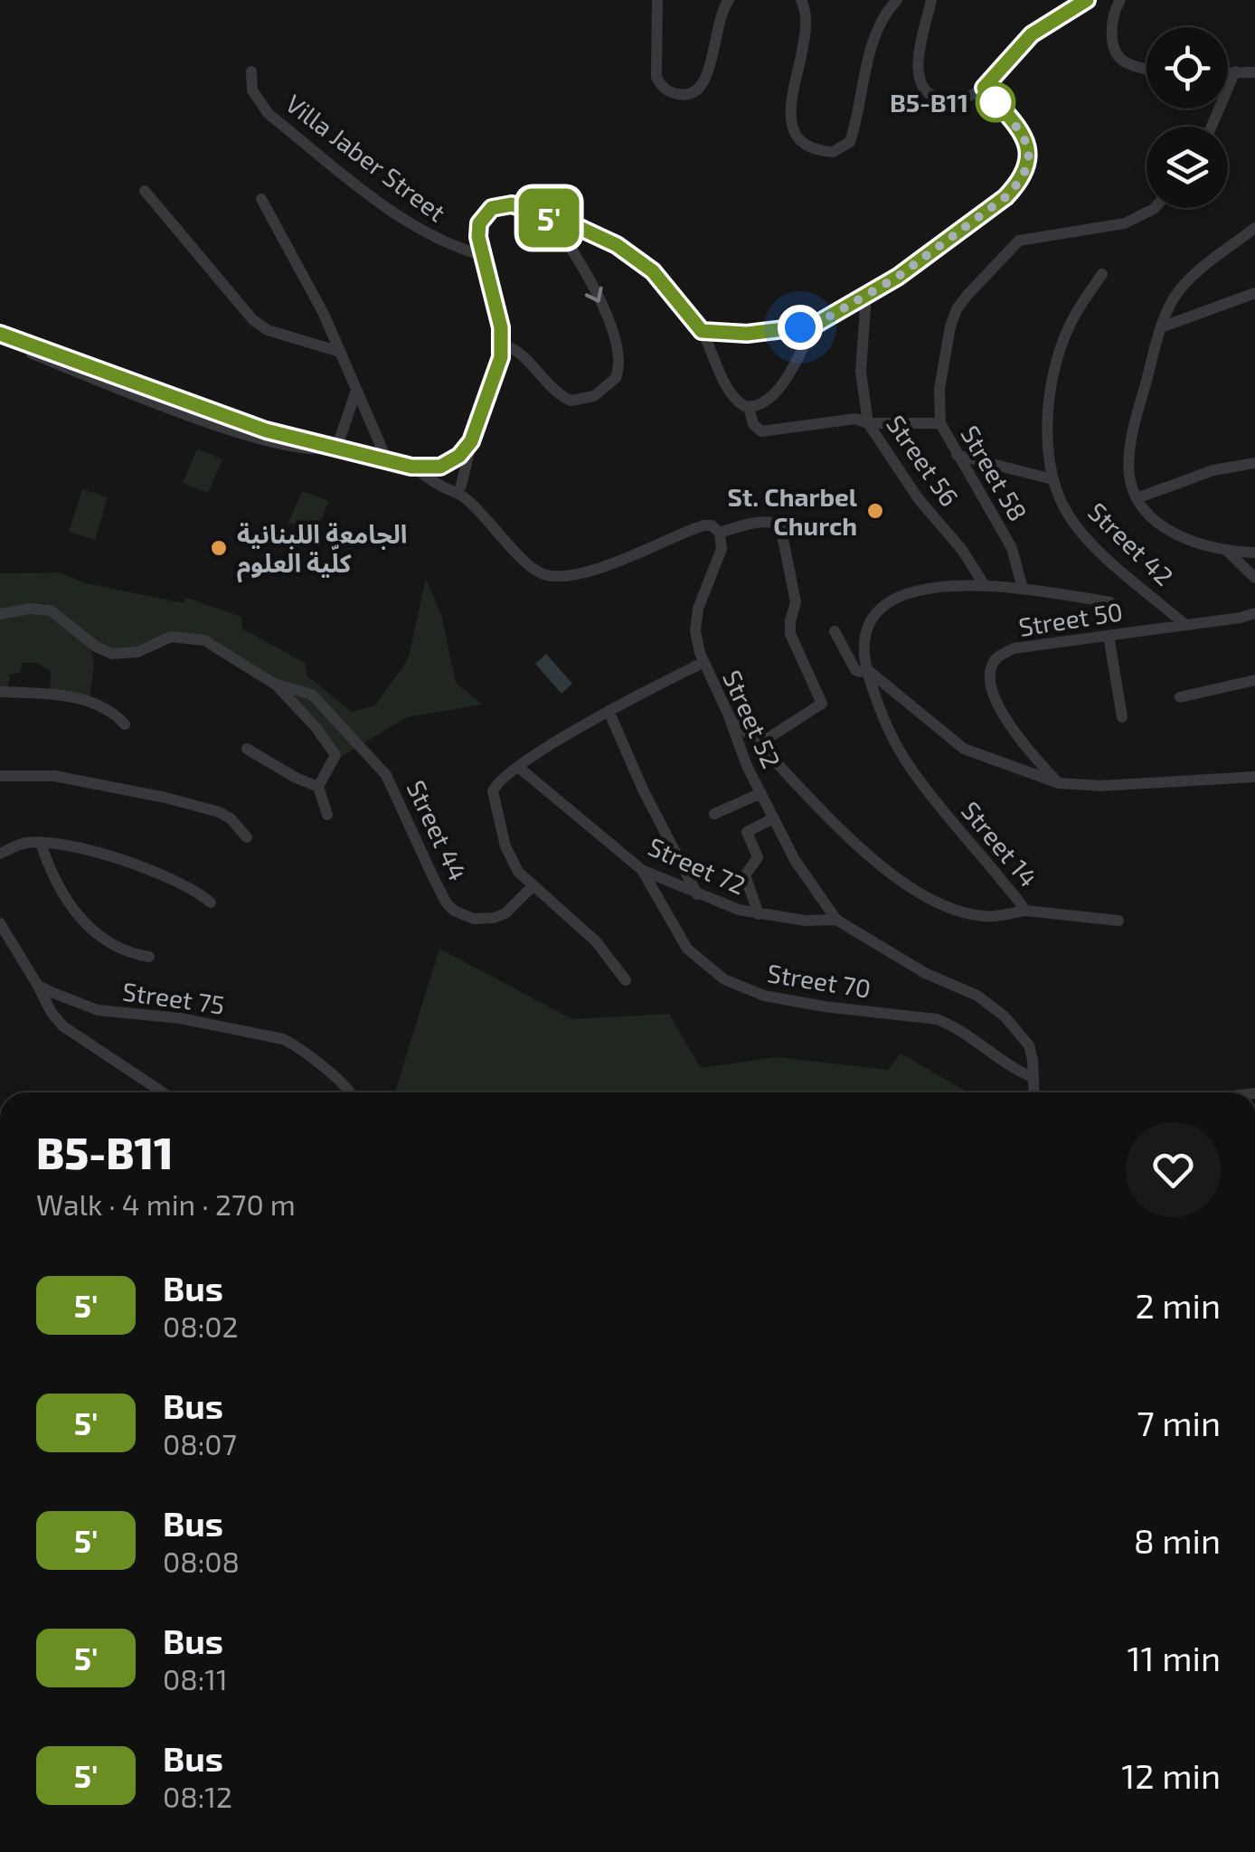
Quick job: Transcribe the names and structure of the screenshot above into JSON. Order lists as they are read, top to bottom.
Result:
{
  "streets": {
    "street": [
      "Villa Jaber Street",
      "Street 56",
      "Street 58",
      "Street 42",
      "Street 50",
      "Street 52",
      "Street 44",
      "Street 14",
      "Street 72",
      "Street 70",
      "Street 75"
    ]
  },
  "crossings": [
    ["Street 42", "Street 50"],
    ["Street 52", "Street 14"],
    ["Street 52", "Street 72"],
    ["Street 52", "Street 70"],
    ["Street 72", "Street 70"]
  ],
  "places": ["B5-B11", "St. Charbel Church", "الجامعة اللبنانية كلّية العلوم"],
  "lines": ["bus line 5'"],
  "page": {
    "on_map": "5'",
    "heading": ["B5-B11", "Walk · 4 min · 270 m"],
    "list": [
      {
        "mark": "5'",
        "name": "Bus",
        "note": "08:02",
        "value": "2 min"
      },
      {
        "mark": "5'",
        "name": "Bus",
        "note": "08:07",
        "value": "7 min"
      },
      {
        "mark": "5'",
        "name": "Bus",
        "note": "08:08",
        "value": "8 min"
      },
      {
        "mark": "5'",
        "name": "Bus",
        "note": "08:11",
        "value": "11 min"
      },
      {
        "mark": "5'",
        "name": "Bus",
        "note": "08:12",
        "value": "12 min"
      }
    ]
  }
}
